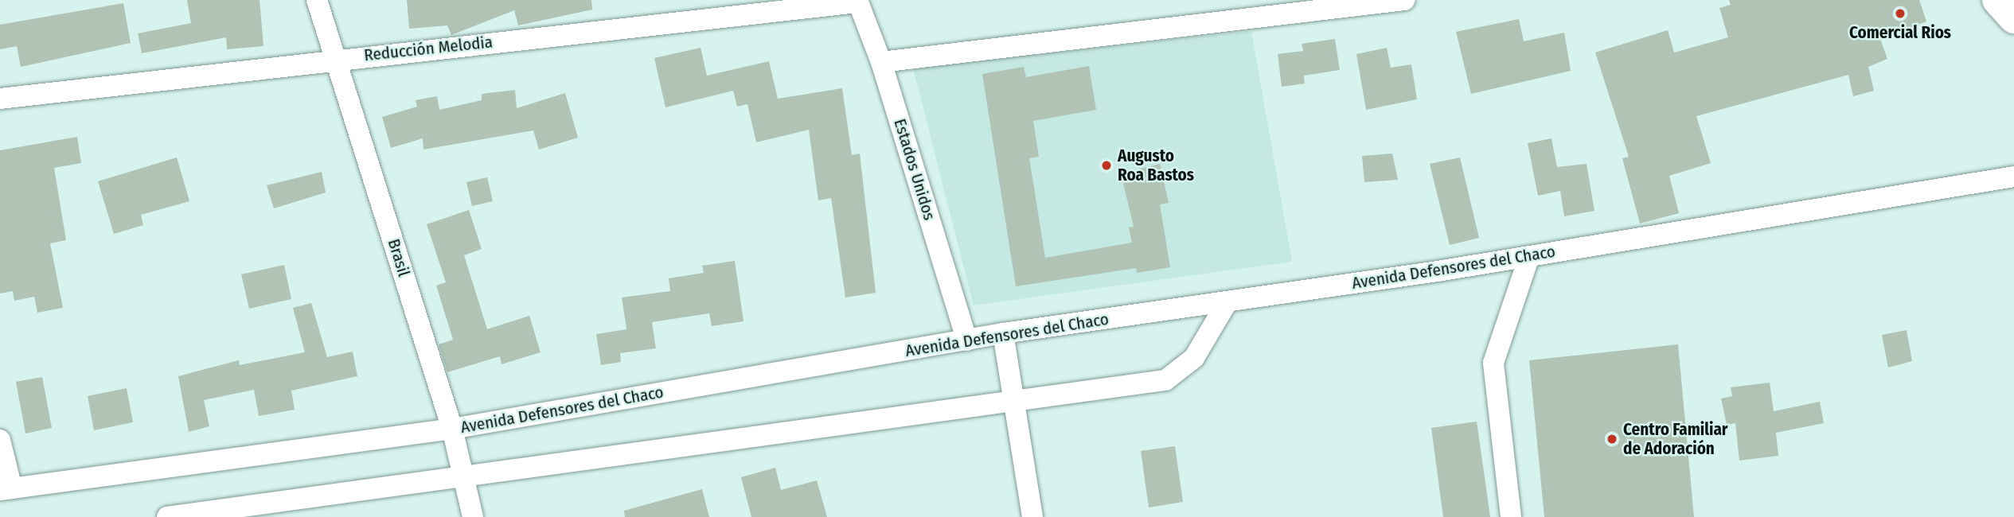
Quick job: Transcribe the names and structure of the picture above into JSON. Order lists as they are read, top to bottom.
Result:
{
  "streets": {
    "street": [
      "Reducción Melodia",
      "Estados Unidos",
      "Brasil",
      "Avenida Defensores del Chaco"
    ]
  },
  "crossings": [
    ["Reducción Melodia", "Estados Unidos"],
    ["Reducción Melodia", "Brasil"],
    ["Estados Unidos", "Avenida Defensores del Chaco"],
    ["Brasil", "Avenida Defensores del Chaco"]
  ],
  "places": ["Comercial Rios", "Augusto Roa Bastos", "Centro Familiar de Adoración"]
}
